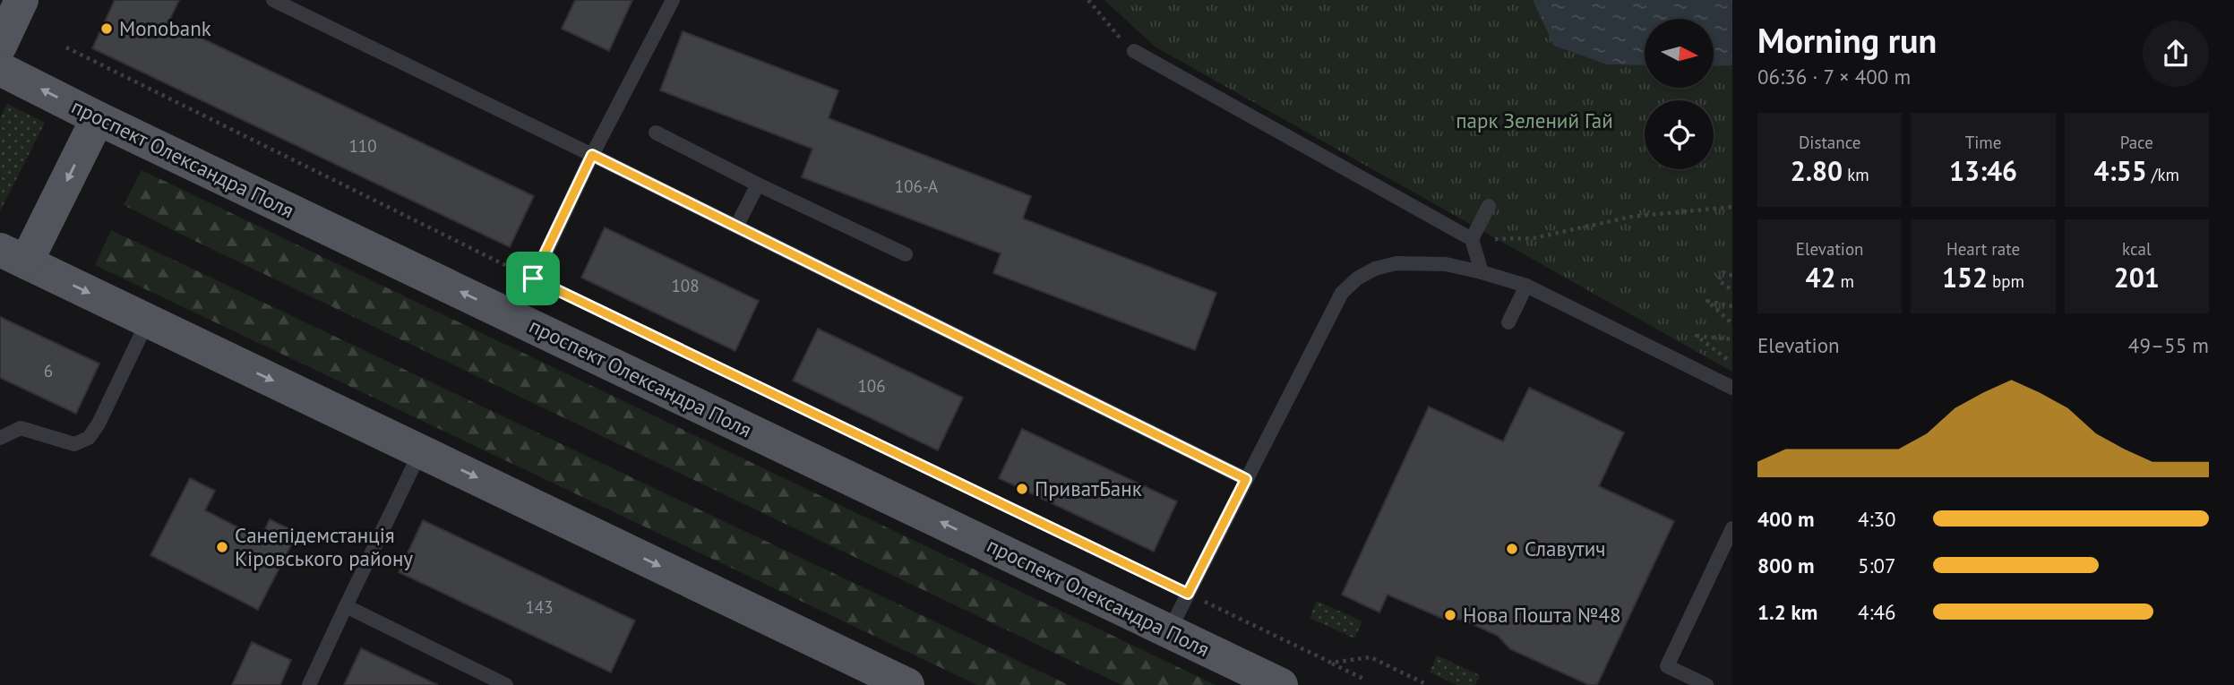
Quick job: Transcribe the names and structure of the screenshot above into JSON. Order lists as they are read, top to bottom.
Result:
{
  "streets": {
    "main road": ["проспект Олександра Поля"]
  },
  "parks": ["парк Зелений Гай"],
  "places": [
    "Monobank",
    "ПриватБанк",
    "Санепідемстанція Кіровського району",
    "Славутич",
    "Нова Пошта №48"
  ],
  "house_numbers": [
    "110",
    "106-А",
    "108",
    "6",
    "106",
    "143"
  ],
  "north": "right",
  "page": {
    "heading": ["Morning run", "06:36 · 7 × 400 m"],
    "stats": [
      ["Distance", "2.80 km"],
      ["Time", "13:46"],
      ["Pace", "4:55 /km"],
      ["Elevation", "42 m"],
      ["Heart rate", "152 bpm"],
      ["kcal", "201"]
    ],
    "chart": ["Elevation", "49–55 m"],
    "list": [
      {
        "name": "400 m",
        "note": "4:30"
      },
      {
        "name": "800 m",
        "note": "5:07"
      },
      {
        "name": "1.2 km",
        "note": "4:46"
      }
    ]
  }
}
